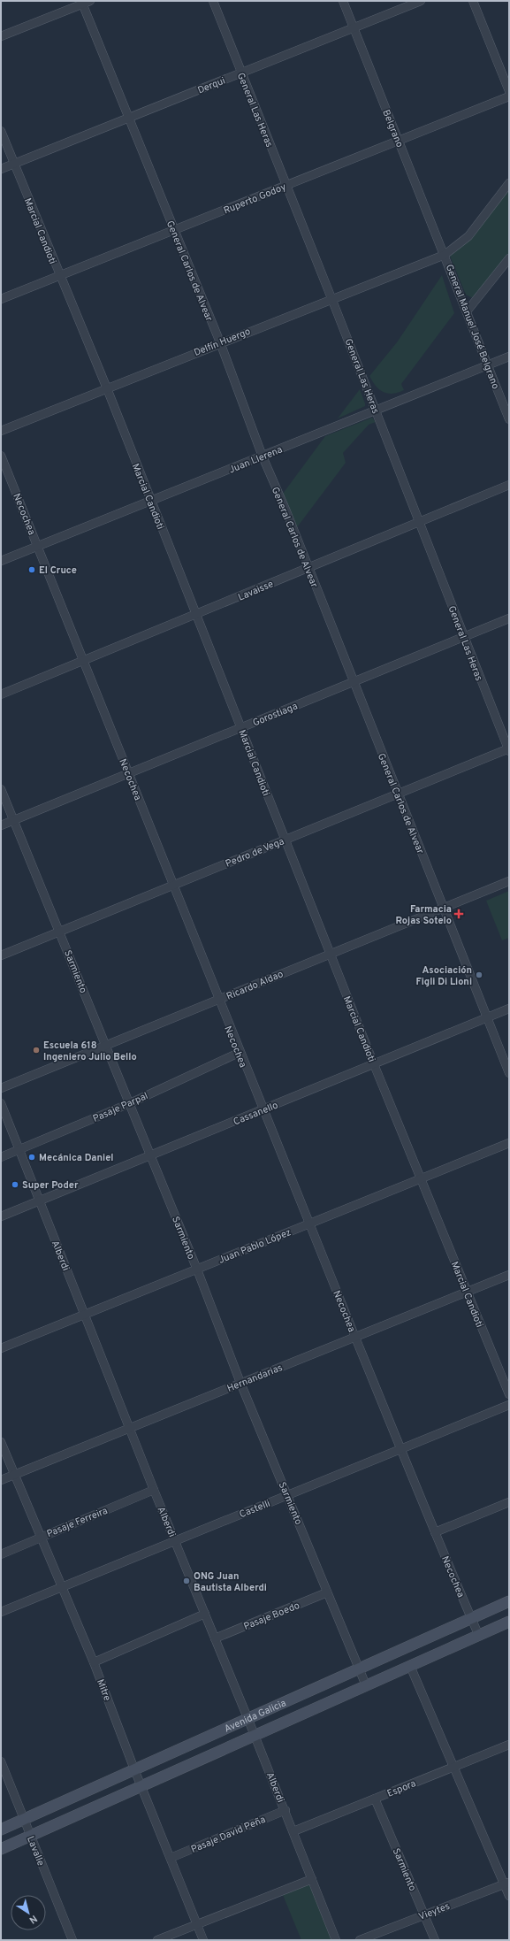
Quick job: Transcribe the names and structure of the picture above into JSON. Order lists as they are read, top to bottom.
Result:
{
  "streets": {
    "main road": ["Avenida Galicia"],
    "street": [
      "Derqui",
      "General Las Heras",
      "Belgrano",
      "Ruperto Godoy",
      "Marcial Candioti",
      "General Carlos de Alvear",
      "General Manuel José Belgrano",
      "Delfín Huergo",
      "Juan Llerena",
      "Necochea",
      "Lavaisse",
      "Gorostiaga",
      "Pedro de Vega",
      "Sarmiento",
      "Ricardo Aldao",
      "Pasaje Parpal",
      "Cassanello",
      "Juan Pablo López",
      "Alberdi",
      "Hernandarias",
      "Castelli",
      "Pasaje Ferreira",
      "Pasaje Boedo",
      "Mitre",
      "Espora",
      "Pasaje David Peña",
      "Lavalle",
      "Vieytes"
    ]
  },
  "crossings": [
    ["Derqui", "General Las Heras"],
    ["Derqui", "Belgrano"],
    ["Derqui", "Marcial Candioti"],
    ["Derqui", "General Carlos de Alvear"],
    ["General Las Heras", "Ruperto Godoy"],
    ["General Las Heras", "Delfín Huergo"],
    ["General Las Heras", "Juan Llerena"],
    ["General Las Heras", "Lavaisse"],
    ["General Las Heras", "Gorostiaga"],
    ["General Las Heras", "Pedro de Vega"],
    ["Belgrano", "Ruperto Godoy"],
    ["Belgrano", "General Manuel José Belgrano"],
    ["Belgrano", "Delfín Huergo"],
    ["Ruperto Godoy", "Marcial Candioti"],
    ["Ruperto Godoy", "General Carlos de Alvear"],
    ["Marcial Candioti", "Delfín Huergo"],
    ["Marcial Candioti", "Juan Llerena"],
    ["Marcial Candioti", "Lavaisse"],
    ["Marcial Candioti", "Gorostiaga"],
    ["Marcial Candioti", "Pedro de Vega"],
    ["Marcial Candioti", "Ricardo Aldao"],
    ["Marcial Candioti", "Cassanello"],
    ["Marcial Candioti", "Juan Pablo López"],
    ["Marcial Candioti", "Hernandarias"],
    ["General Carlos de Alvear", "Delfín Huergo"],
    ["General Carlos de Alvear", "Juan Llerena"],
    ["General Carlos de Alvear", "Lavaisse"],
    ["General Carlos de Alvear", "Gorostiaga"],
    ["General Carlos de Alvear", "Pedro de Vega"],
    ["General Carlos de Alvear", "Ricardo Aldao"],
    ["General Carlos de Alvear", "Cassanello"],
    ["General Manuel José Belgrano", "Delfín Huergo"],
    ["General Manuel José Belgrano", "Juan Llerena"],
    ["Juan Llerena", "Necochea"],
    ["Necochea", "Lavaisse"],
    ["Necochea", "Gorostiaga"],
    ["Necochea", "Pedro de Vega"],
    ["Necochea", "Ricardo Aldao"],
    ["Necochea", "Pasaje Parpal"],
    ["Necochea", "Cassanello"],
    ["Necochea", "Juan Pablo López"],
    ["Necochea", "Hernandarias"],
    ["Necochea", "Castelli"],
    ["Necochea", "Avenida Galicia"],
    ["Gorostiaga", "Sarmiento"],
    ["Pedro de Vega", "Sarmiento"],
    ["Sarmiento", "Ricardo Aldao"],
    ["Sarmiento", "Pasaje Parpal"],
    ["Sarmiento", "Cassanello"],
    ["Sarmiento", "Juan Pablo López"],
    ["Sarmiento", "Hernandarias"],
    ["Sarmiento", "Castelli"],
    ["Sarmiento", "Pasaje Boedo"],
    ["Sarmiento", "Avenida Galicia"],
    ["Sarmiento", "Espora"],
    ["Sarmiento", "Vieytes"],
    ["Pasaje Parpal", "Alberdi"],
    ["Cassanello", "Alberdi"],
    ["Juan Pablo López", "Alberdi"],
    ["Alberdi", "Hernandarias"],
    ["Alberdi", "Castelli"],
    ["Alberdi", "Pasaje Ferreira"],
    ["Alberdi", "Pasaje Boedo"],
    ["Alberdi", "Avenida Galicia"],
    ["Alberdi", "Espora"],
    ["Alberdi", "Pasaje David Peña"],
    ["Hernandarias", "Mitre"],
    ["Castelli", "Mitre"],
    ["Pasaje Ferreira", "Mitre"],
    ["Mitre", "Avenida Galicia"],
    ["Mitre", "Pasaje David Peña"],
    ["Avenida Galicia", "Lavalle"]
  ],
  "places": {
    "other": [
      "El Cruce",
      "Asociación Figli Di Lioni",
      "Escuela 618 Ingeniero Julio Bello",
      "Mecánica Daniel",
      "Super Poder",
      "ONG Juan Bautista Alberdi"
    ],
    "health": ["Farmacia Rojas Sotelo"]
  },
  "north": "bottom right"
}
